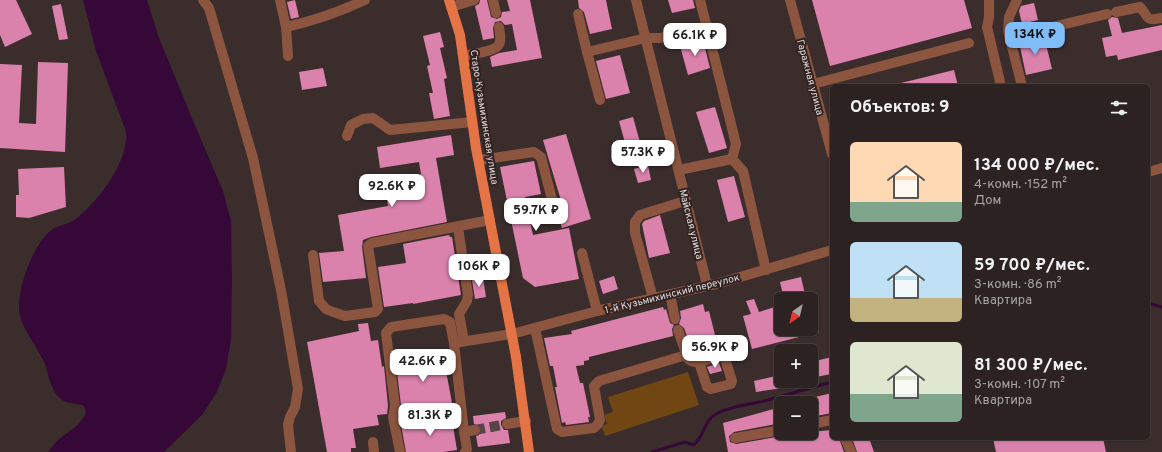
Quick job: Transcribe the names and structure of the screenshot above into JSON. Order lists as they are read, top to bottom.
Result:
{
  "streets": {
    "main road": ["Старо-Кузьмихинская улица"],
    "street": ["Гаражная улица", "Майская улица", "1-й Кузьмихинский переулок"]
  },
  "crossings": [
    ["Старо-Кузьмихинская улица", "1-й Кузьмихинский переулок"],
    ["Майская улица", "1-й Кузьмихинский переулок"]
  ],
  "north": "bottom left",
  "page": {
    "price": [
      "134K ₽",
      "66.1K ₽",
      "57.3K ₽",
      "92.6K ₽",
      "59.7K ₽",
      "106K ₽",
      "56.9K ₽",
      "42.6K ₽",
      "81.3K ₽"
    ],
    "heading": "Объектов: 9",
    "list": [
      {
        "name": "134 000 ₽/мес.",
        "note": "4-комн. · 152 m² · Дом"
      },
      {
        "name": "59 700 ₽/мес.",
        "note": "3-комн. · 86 m² · Квартира"
      },
      {
        "name": "81 300 ₽/мес.",
        "note": "3-комн. · 107 m² · Квартира"
      }
    ],
    "map_buttons": ["+", "−"]
  }
}
